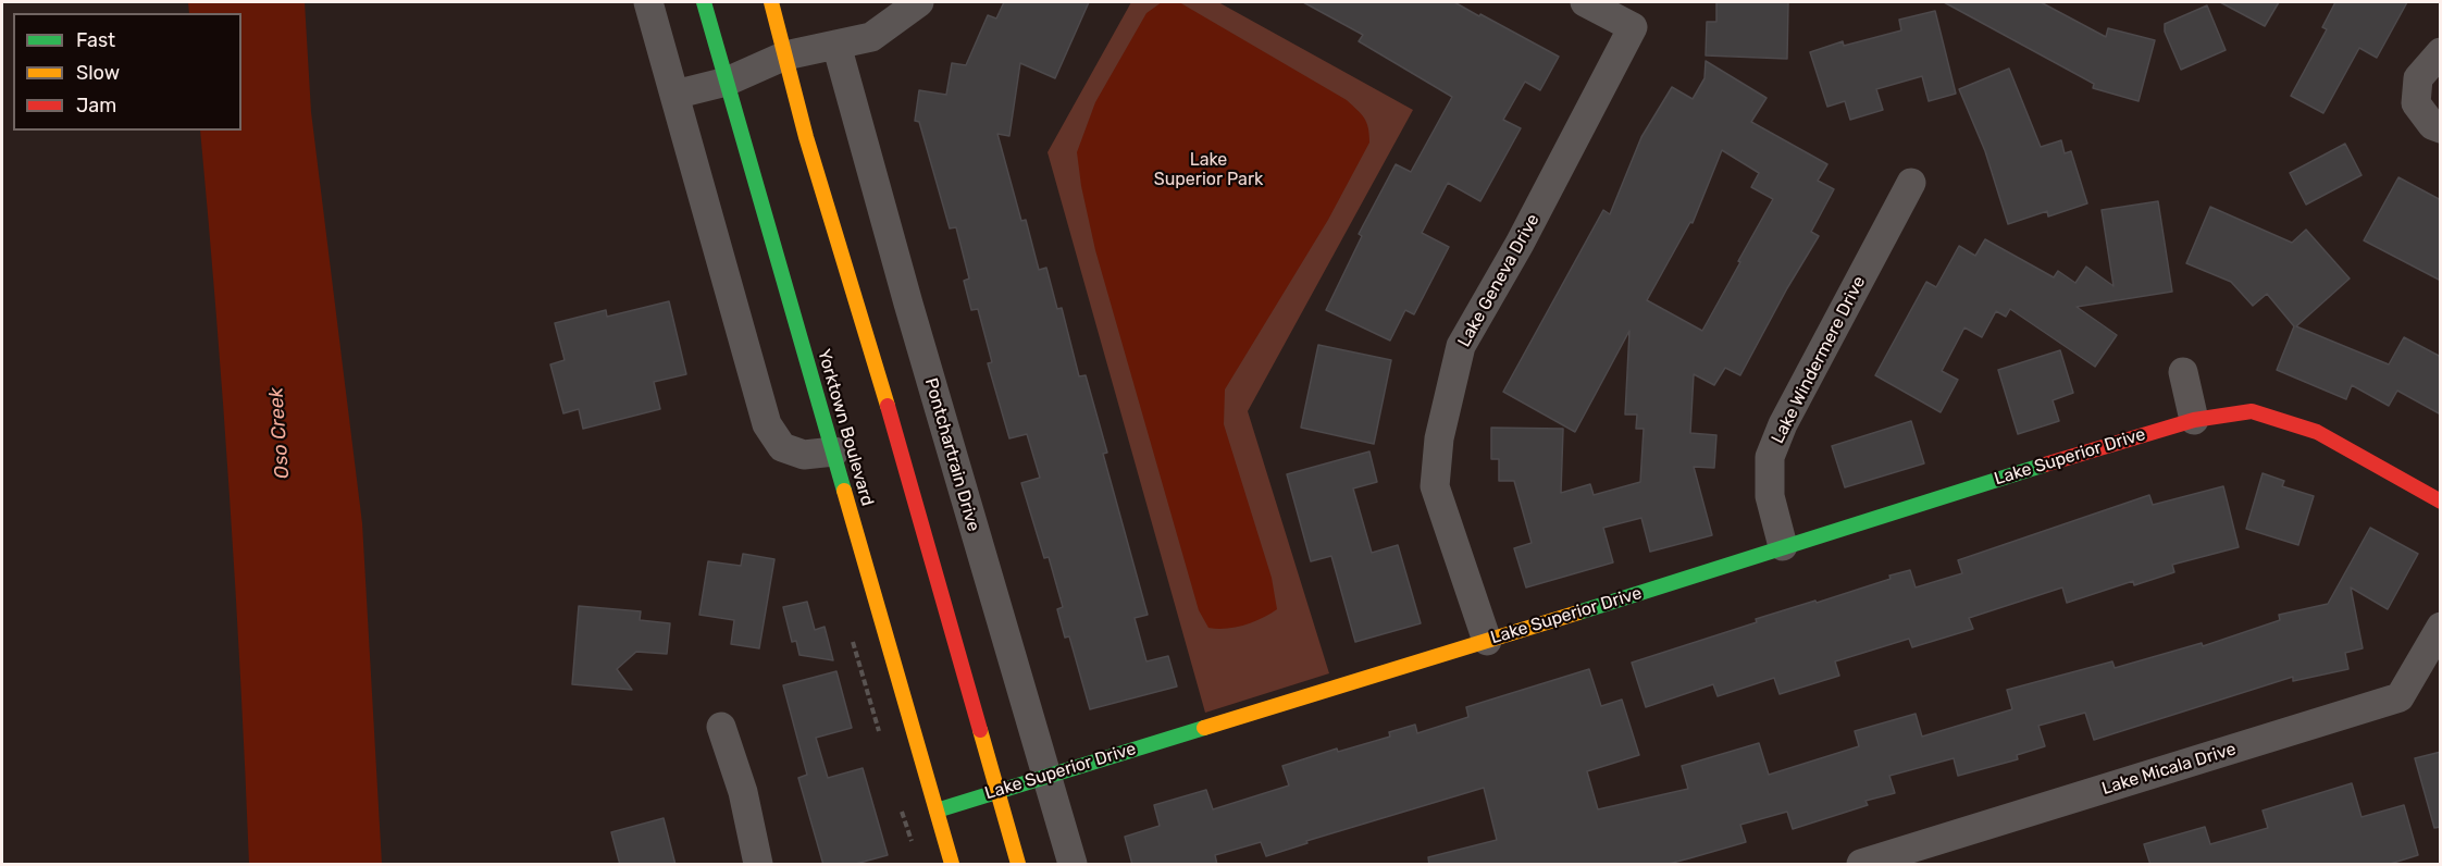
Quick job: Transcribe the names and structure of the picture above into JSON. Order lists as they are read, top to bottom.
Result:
{
  "streets": {
    "main road": ["Yorktown Boulevard", "Lake Superior Drive"],
    "street": [
      "Lake Geneva Drive",
      "Lake Windermere Drive",
      "Pontchartrain Drive",
      "Lake Micala Drive"
    ]
  },
  "crossings": [
    ["Lake Geneva Drive", "Lake Superior Drive"],
    ["Lake Windermere Drive", "Lake Superior Drive"],
    ["Yorktown Boulevard", "Lake Superior Drive"],
    ["Pontchartrain Drive", "Lake Superior Drive"]
  ],
  "water": ["Oso Creek"],
  "parks": ["Lake Superior Park"],
  "legend": ["Fast", "Slow", "Jam"]
}
